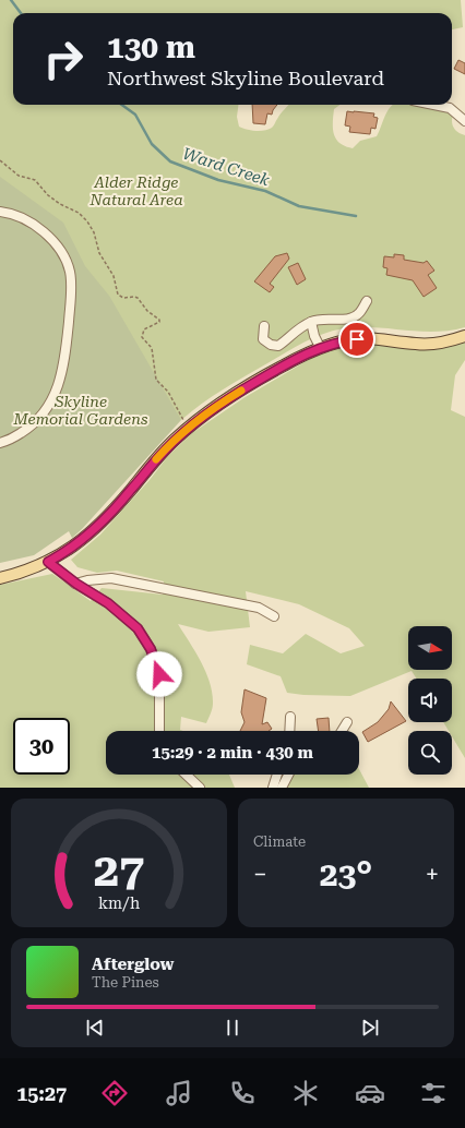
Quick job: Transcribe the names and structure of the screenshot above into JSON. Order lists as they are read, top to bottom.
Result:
{
  "water": ["Ward Creek"],
  "parks": ["Alder Ridge Natural Area", "Skyline Memorial Gardens"],
  "north": "right",
  "page": {
    "turn": ["130 m", "Northwest Skyline Boulevard"],
    "limit": "30",
    "trip": "15:29 · 2 min · 430 m",
    "tile": "Climate",
    "heat": ["−", "23°", "+"],
    "song": ["Afterglow", "The Pines"],
    "tabs": "15:27",
    "gauge": ["27", "km/h"]
  }
}
